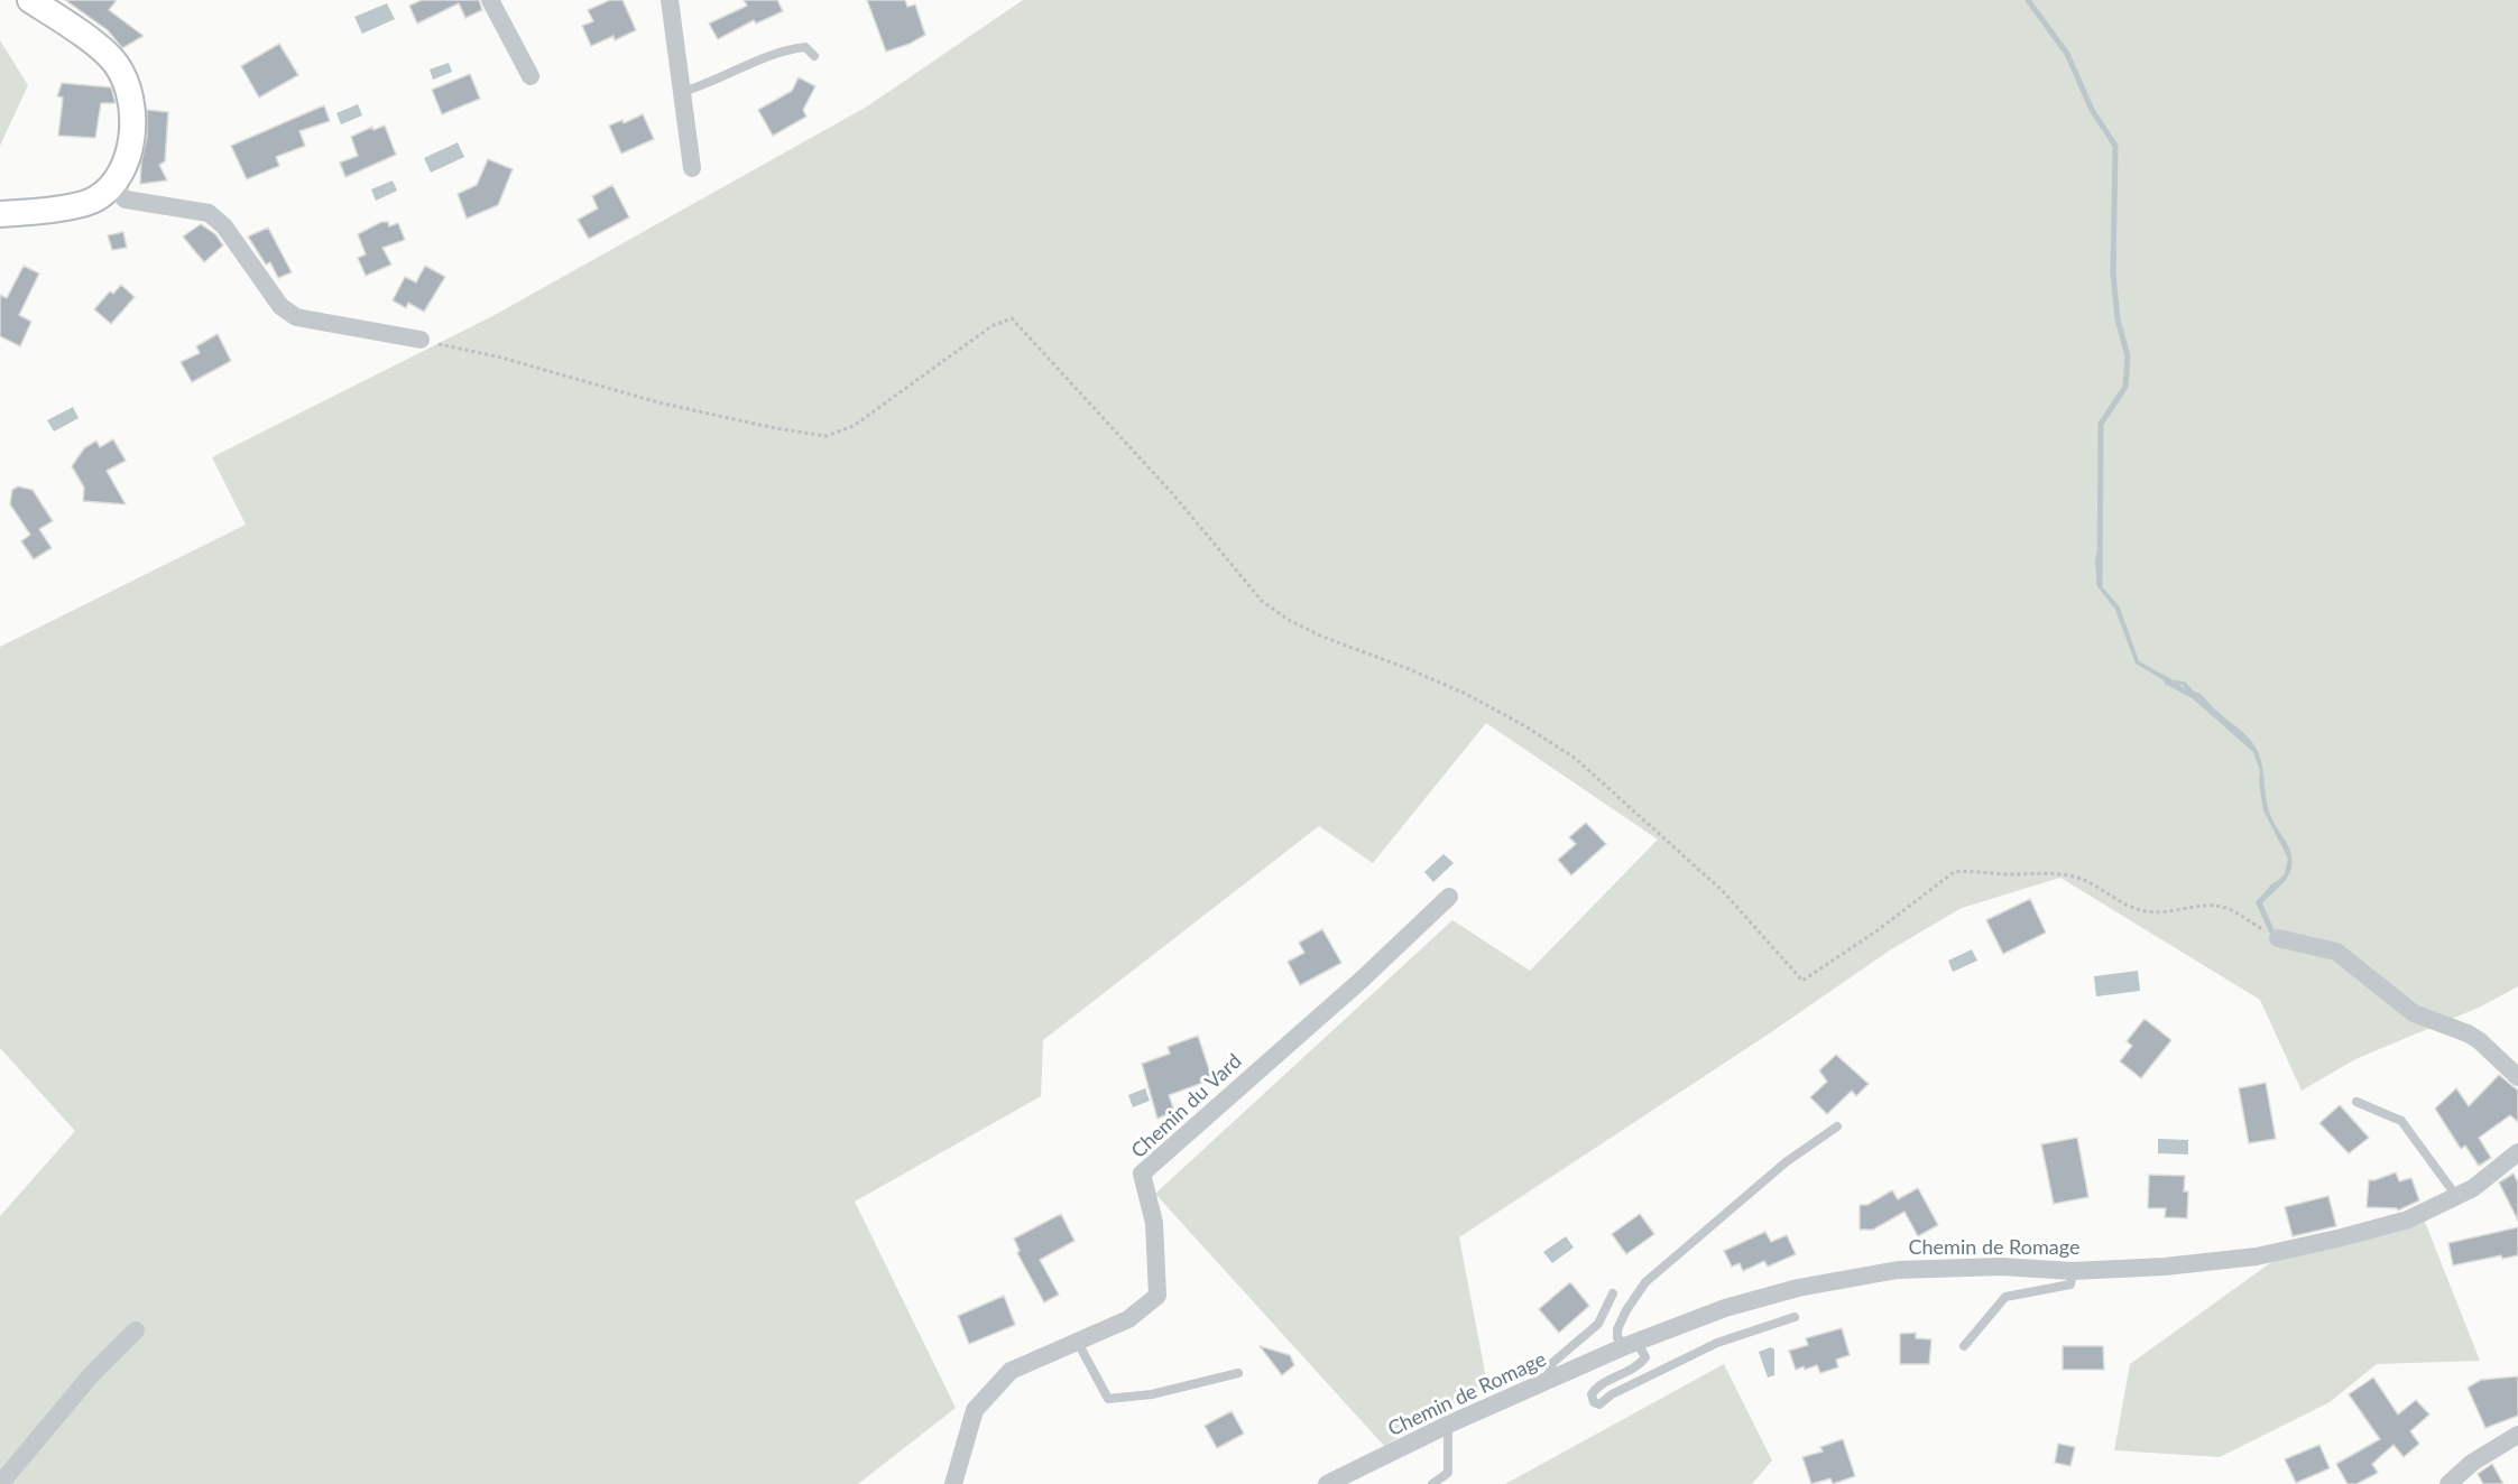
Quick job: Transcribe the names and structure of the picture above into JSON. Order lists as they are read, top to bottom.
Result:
{
  "streets": {
    "street": ["Chemin du Vard", "Chemin de Romage"]
  }
}
